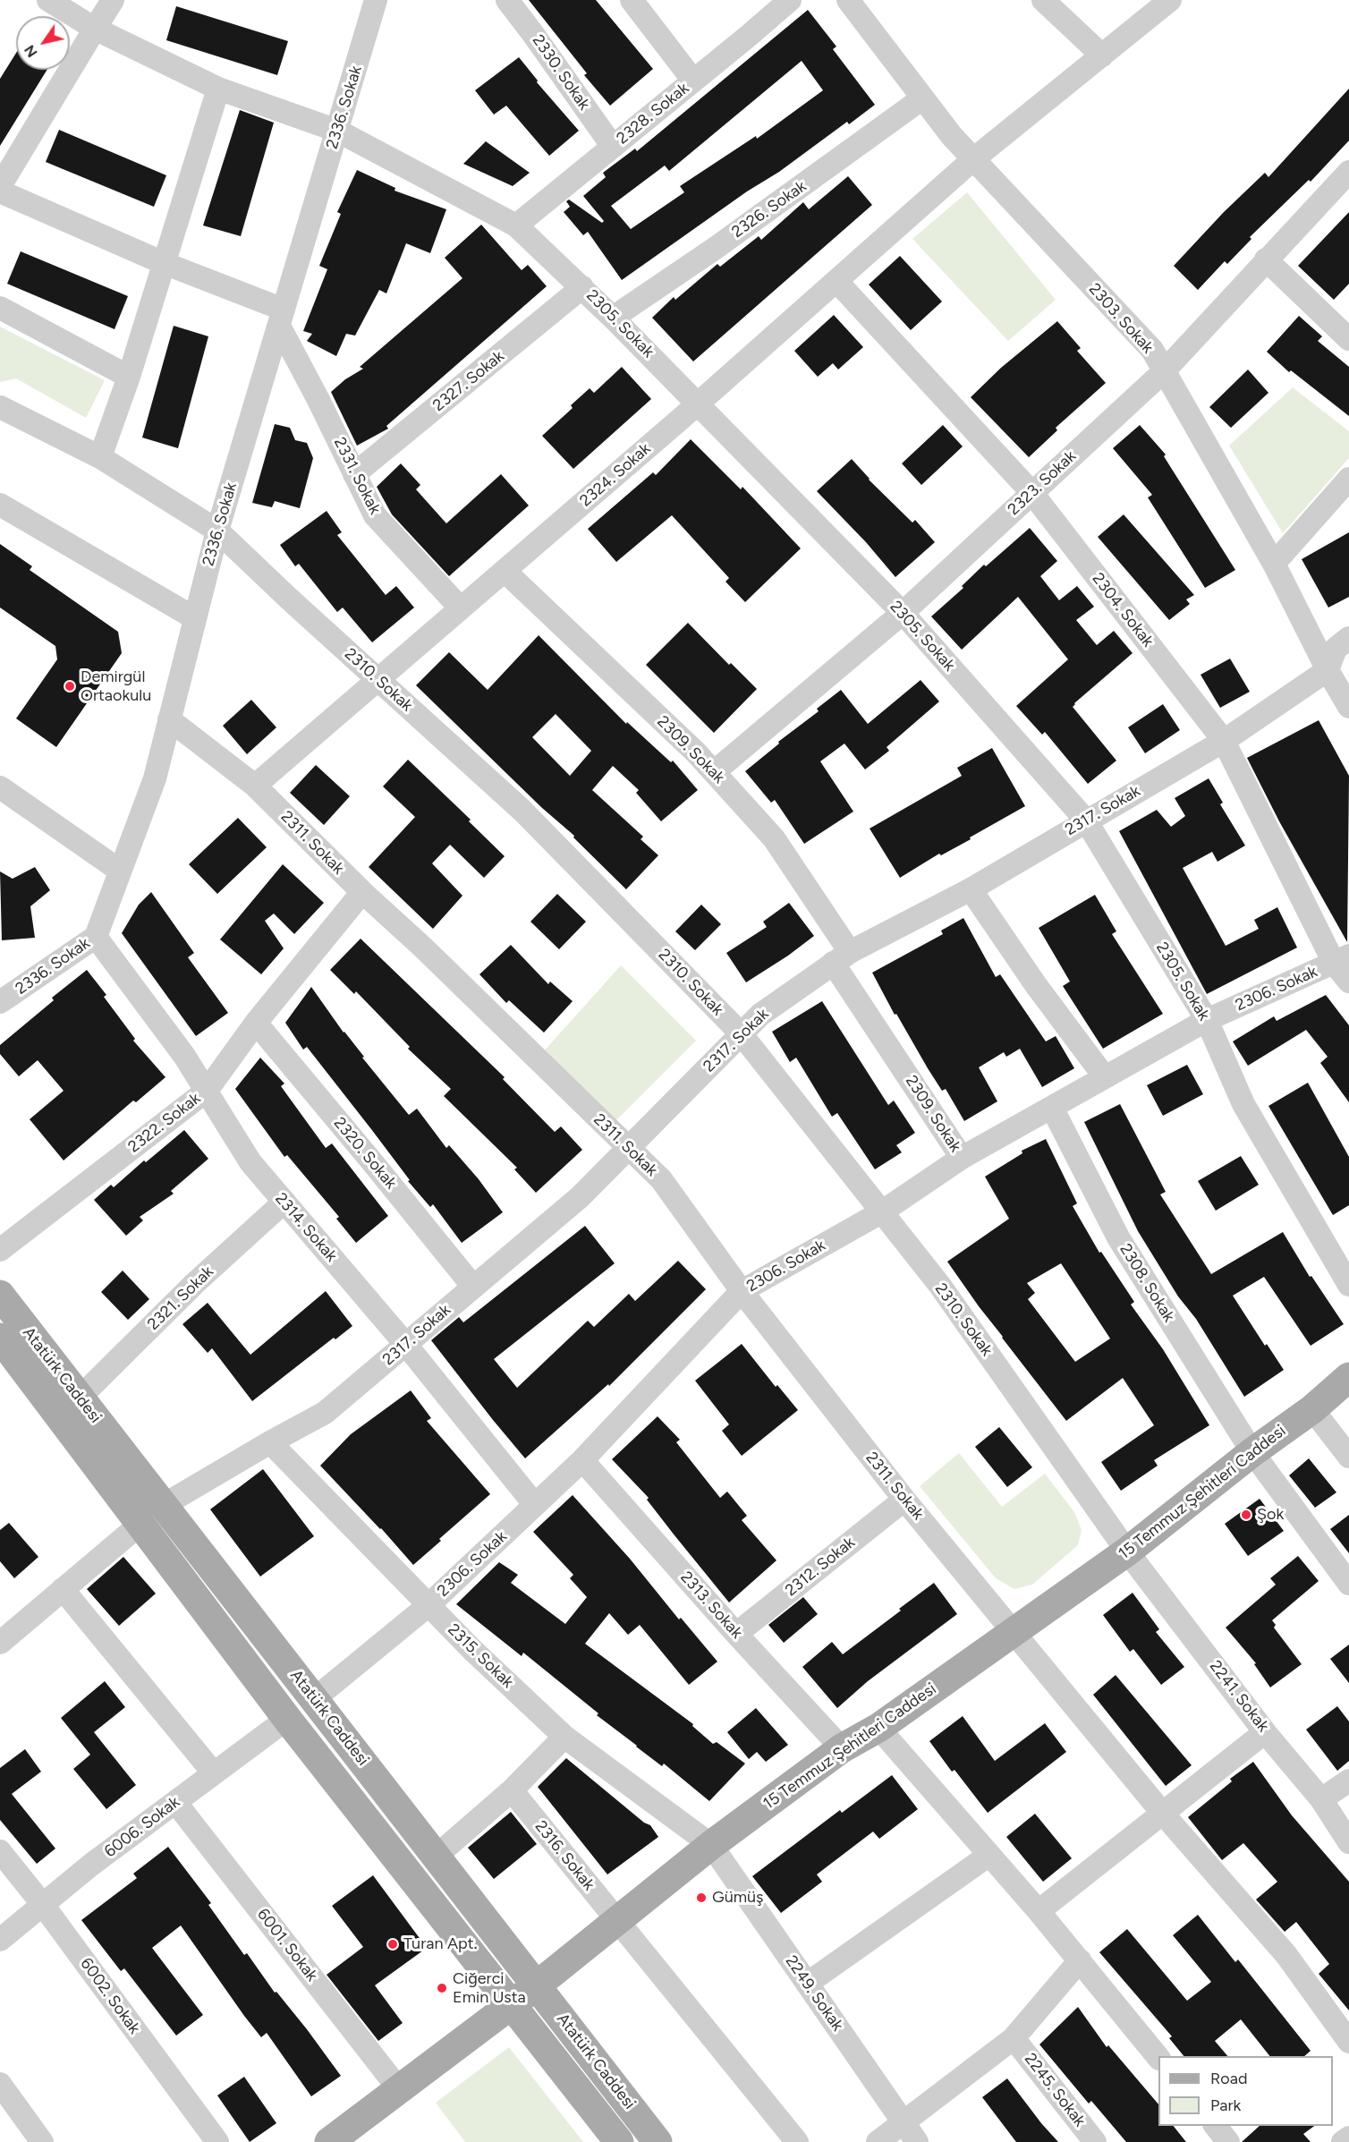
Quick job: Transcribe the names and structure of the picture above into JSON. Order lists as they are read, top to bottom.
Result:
{
  "streets": {
    "main road": ["Atatürk Caddesi", "15 Temmuz Şehitleri Caddesi"],
    "street": [
      "2330. Sokak",
      "2336. Sokak",
      "2328. Sokak",
      "2326. Sokak",
      "2303. Sokak",
      "2305. Sokak",
      "2327. Sokak",
      "2324. Sokak",
      "2331. Sokak",
      "2323. Sokak",
      "2304. Sokak",
      "2310. Sokak",
      "2309. Sokak",
      "2317. Sokak",
      "2311. Sokak",
      "2306. Sokak",
      "2322. Sokak",
      "2320. Sokak",
      "2314. Sokak",
      "2308. Sokak",
      "2321. Sokak",
      "2312. Sokak",
      "2313. Sokak",
      "2315. Sokak",
      "2241. Sokak",
      "6006. Sokak",
      "2316. Sokak",
      "6001. Sokak",
      "2249. Sokak",
      "6002. Sokak",
      "2245. Sokak"
    ]
  },
  "crossings": [
    ["2330. Sokak", "2328. Sokak"],
    ["2336. Sokak", "2305. Sokak"],
    ["2336. Sokak", "2331. Sokak"],
    ["2336. Sokak", "2310. Sokak"],
    ["2336. Sokak", "2311. Sokak"],
    ["2336. Sokak", "2314. Sokak"],
    ["2328. Sokak", "2305. Sokak"],
    ["2326. Sokak", "2303. Sokak"],
    ["2326. Sokak", "2305. Sokak"],
    ["2303. Sokak", "2324. Sokak"],
    ["2303. Sokak", "2323. Sokak"],
    ["2303. Sokak", "2317. Sokak"],
    ["2305. Sokak", "2327. Sokak"],
    ["2305. Sokak", "2324. Sokak"],
    ["2305. Sokak", "2323. Sokak"],
    ["2305. Sokak", "2317. Sokak"],
    ["2305. Sokak", "2306. Sokak"],
    ["2327. Sokak", "2331. Sokak"],
    ["2324. Sokak", "2331. Sokak"],
    ["2324. Sokak", "2304. Sokak"],
    ["2324. Sokak", "2310. Sokak"],
    ["2324. Sokak", "2309. Sokak"],
    ["2324. Sokak", "2311. Sokak"],
    ["2323. Sokak", "2304. Sokak"],
    ["2323. Sokak", "2309. Sokak"],
    ["2304. Sokak", "2317. Sokak"],
    ["2304. Sokak", "2306. Sokak"],
    ["2310. Sokak", "2317. Sokak"],
    ["2310. Sokak", "2306. Sokak"],
    ["2310. Sokak", "15 Temmuz Şehitleri Caddesi"],
    ["2310. Sokak", "2241. Sokak"],
    ["2309. Sokak", "2317. Sokak"],
    ["2309. Sokak", "2306. Sokak"],
    ["2317. Sokak", "2311. Sokak"],
    ["2317. Sokak", "2320. Sokak"],
    ["2317. Sokak", "2314. Sokak"],
    ["2317. Sokak", "Atatürk Caddesi"],
    ["2317. Sokak", "2315. Sokak"],
    ["2311. Sokak", "2306. Sokak"],
    ["2311. Sokak", "2322. Sokak"],
    ["2311. Sokak", "15 Temmuz Şehitleri Caddesi"],
    ["2311. Sokak", "2312. Sokak"],
    ["2306. Sokak", "2314. Sokak"],
    ["2306. Sokak", "2308. Sokak"],
    ["2306. Sokak", "Atatürk Caddesi"],
    ["2306. Sokak", "2313. Sokak"],
    ["2306. Sokak", "2315. Sokak"],
    ["2322. Sokak", "2320. Sokak"],
    ["2322. Sokak", "2314. Sokak"],
    ["2314. Sokak", "2321. Sokak"],
    ["2308. Sokak", "15 Temmuz Şehitleri Caddesi"],
    ["2321. Sokak", "Atatürk Caddesi"],
    ["Atatürk Caddesi", "15 Temmuz Şehitleri Caddesi"],
    ["Atatürk Caddesi", "6006. Sokak"],
    ["15 Temmuz Şehitleri Caddesi", "2313. Sokak"],
    ["15 Temmuz Şehitleri Caddesi", "2315. Sokak"],
    ["15 Temmuz Şehitleri Caddesi", "2241. Sokak"],
    ["15 Temmuz Şehitleri Caddesi", "2316. Sokak"],
    ["15 Temmuz Şehitleri Caddesi", "6001. Sokak"],
    ["15 Temmuz Şehitleri Caddesi", "2249. Sokak"],
    ["2312. Sokak", "2313. Sokak"],
    ["2315. Sokak", "2249. Sokak"],
    ["6006. Sokak", "6001. Sokak"],
    ["6006. Sokak", "6002. Sokak"]
  ],
  "places": [
    "Demirgül Ortaokulu",
    "Şok",
    "Gümüş",
    "Turan Apt.",
    "Ciğerci Emin Usta"
  ],
  "legend": ["Road", "Park"],
  "north": "bottom left"
}
